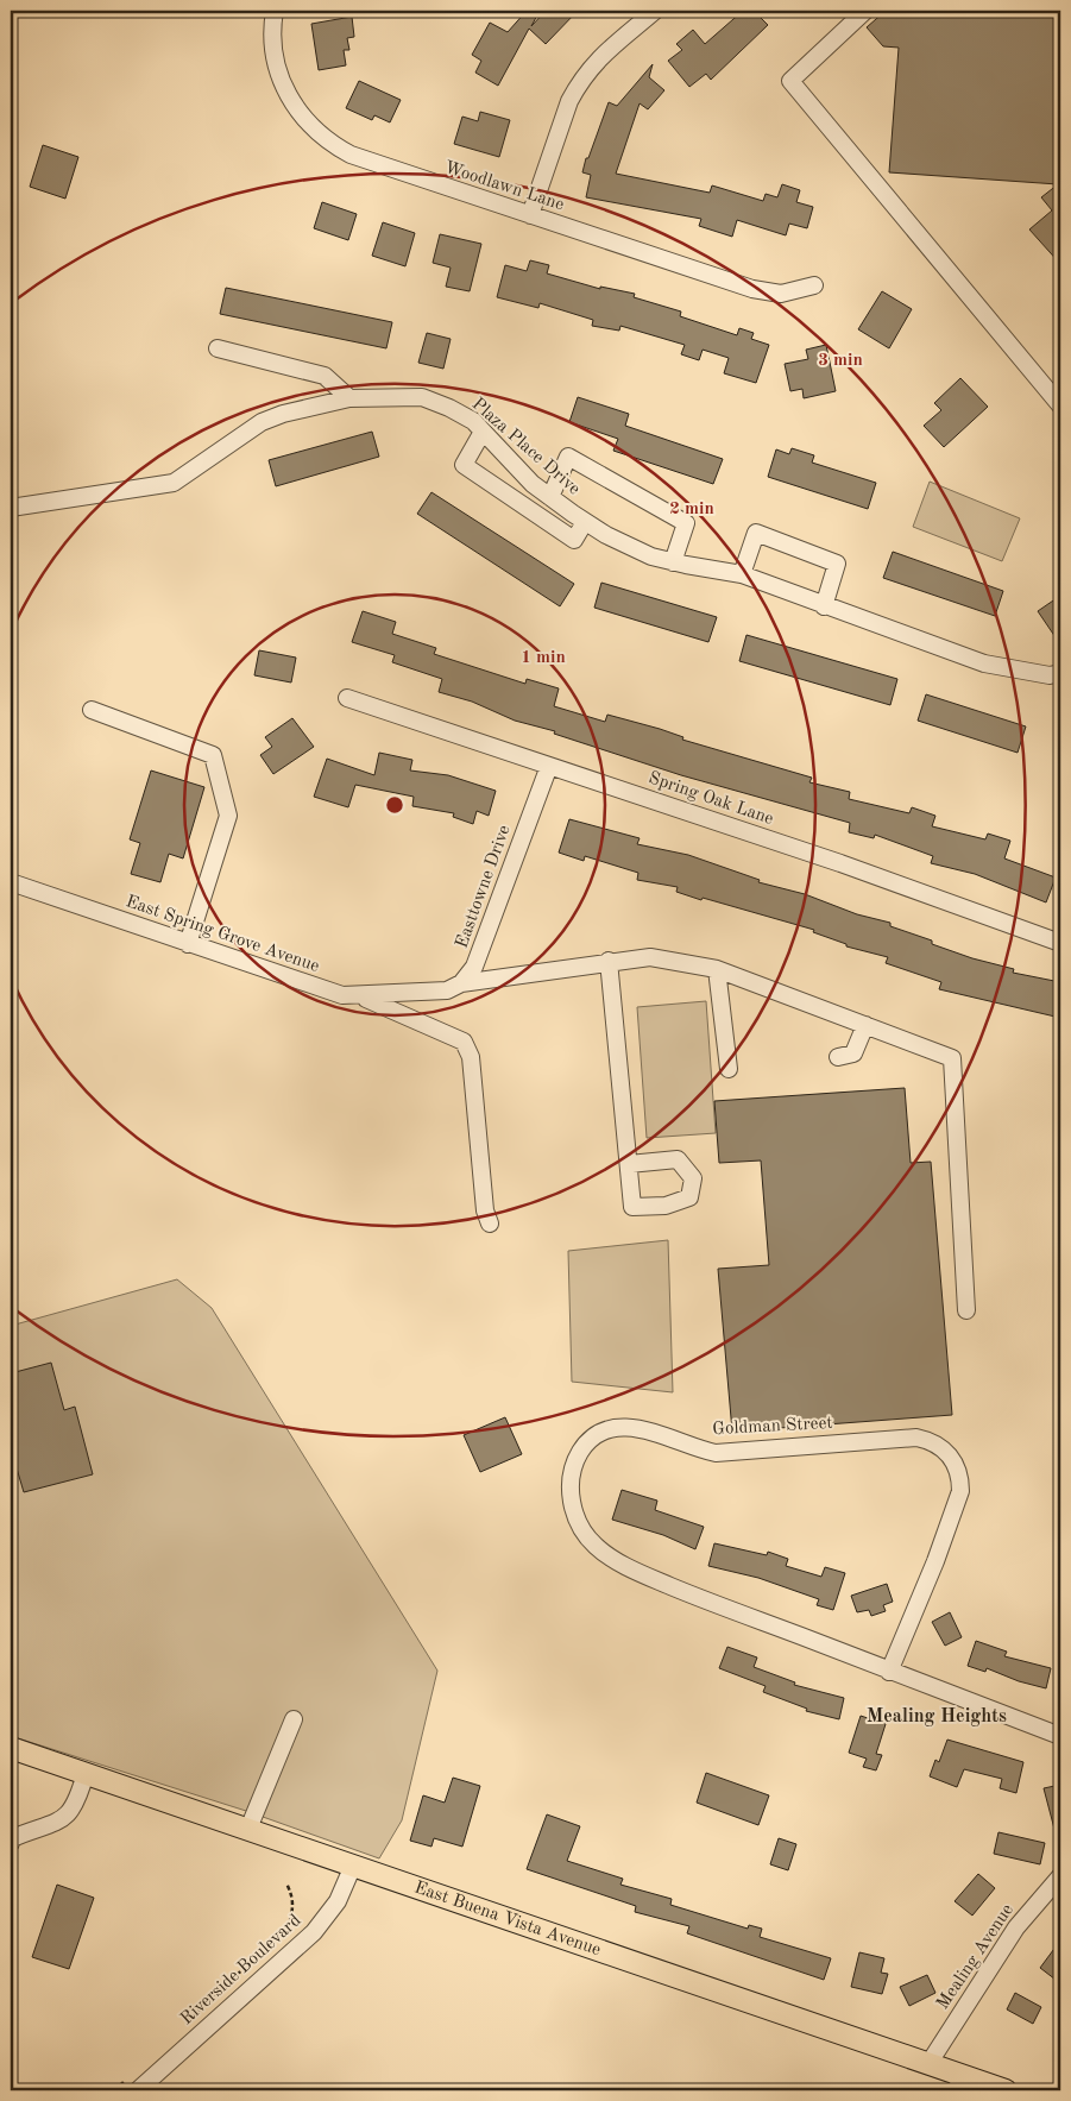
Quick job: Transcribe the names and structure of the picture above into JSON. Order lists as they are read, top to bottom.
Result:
{
  "streets": {
    "main road": ["East Buena Vista Avenue"],
    "street": [
      "Woodlawn Lane",
      "Plaza Place Drive",
      "Spring Oak Lane",
      "Easttowne Drive",
      "East Spring Grove Avenue",
      "Goldman Street",
      "Mealing Avenue",
      "Riverside Boulevard"
    ]
  },
  "crossings": [
    ["Spring Oak Lane", "Easttowne Drive"],
    ["Easttowne Drive", "East Spring Grove Avenue"],
    ["East Buena Vista Avenue", "Mealing Avenue"],
    ["East Buena Vista Avenue", "Riverside Boulevard"]
  ],
  "districts": ["Mealing Heights"],
  "rings": ["3 min", "2 min", "1 min"]
}
